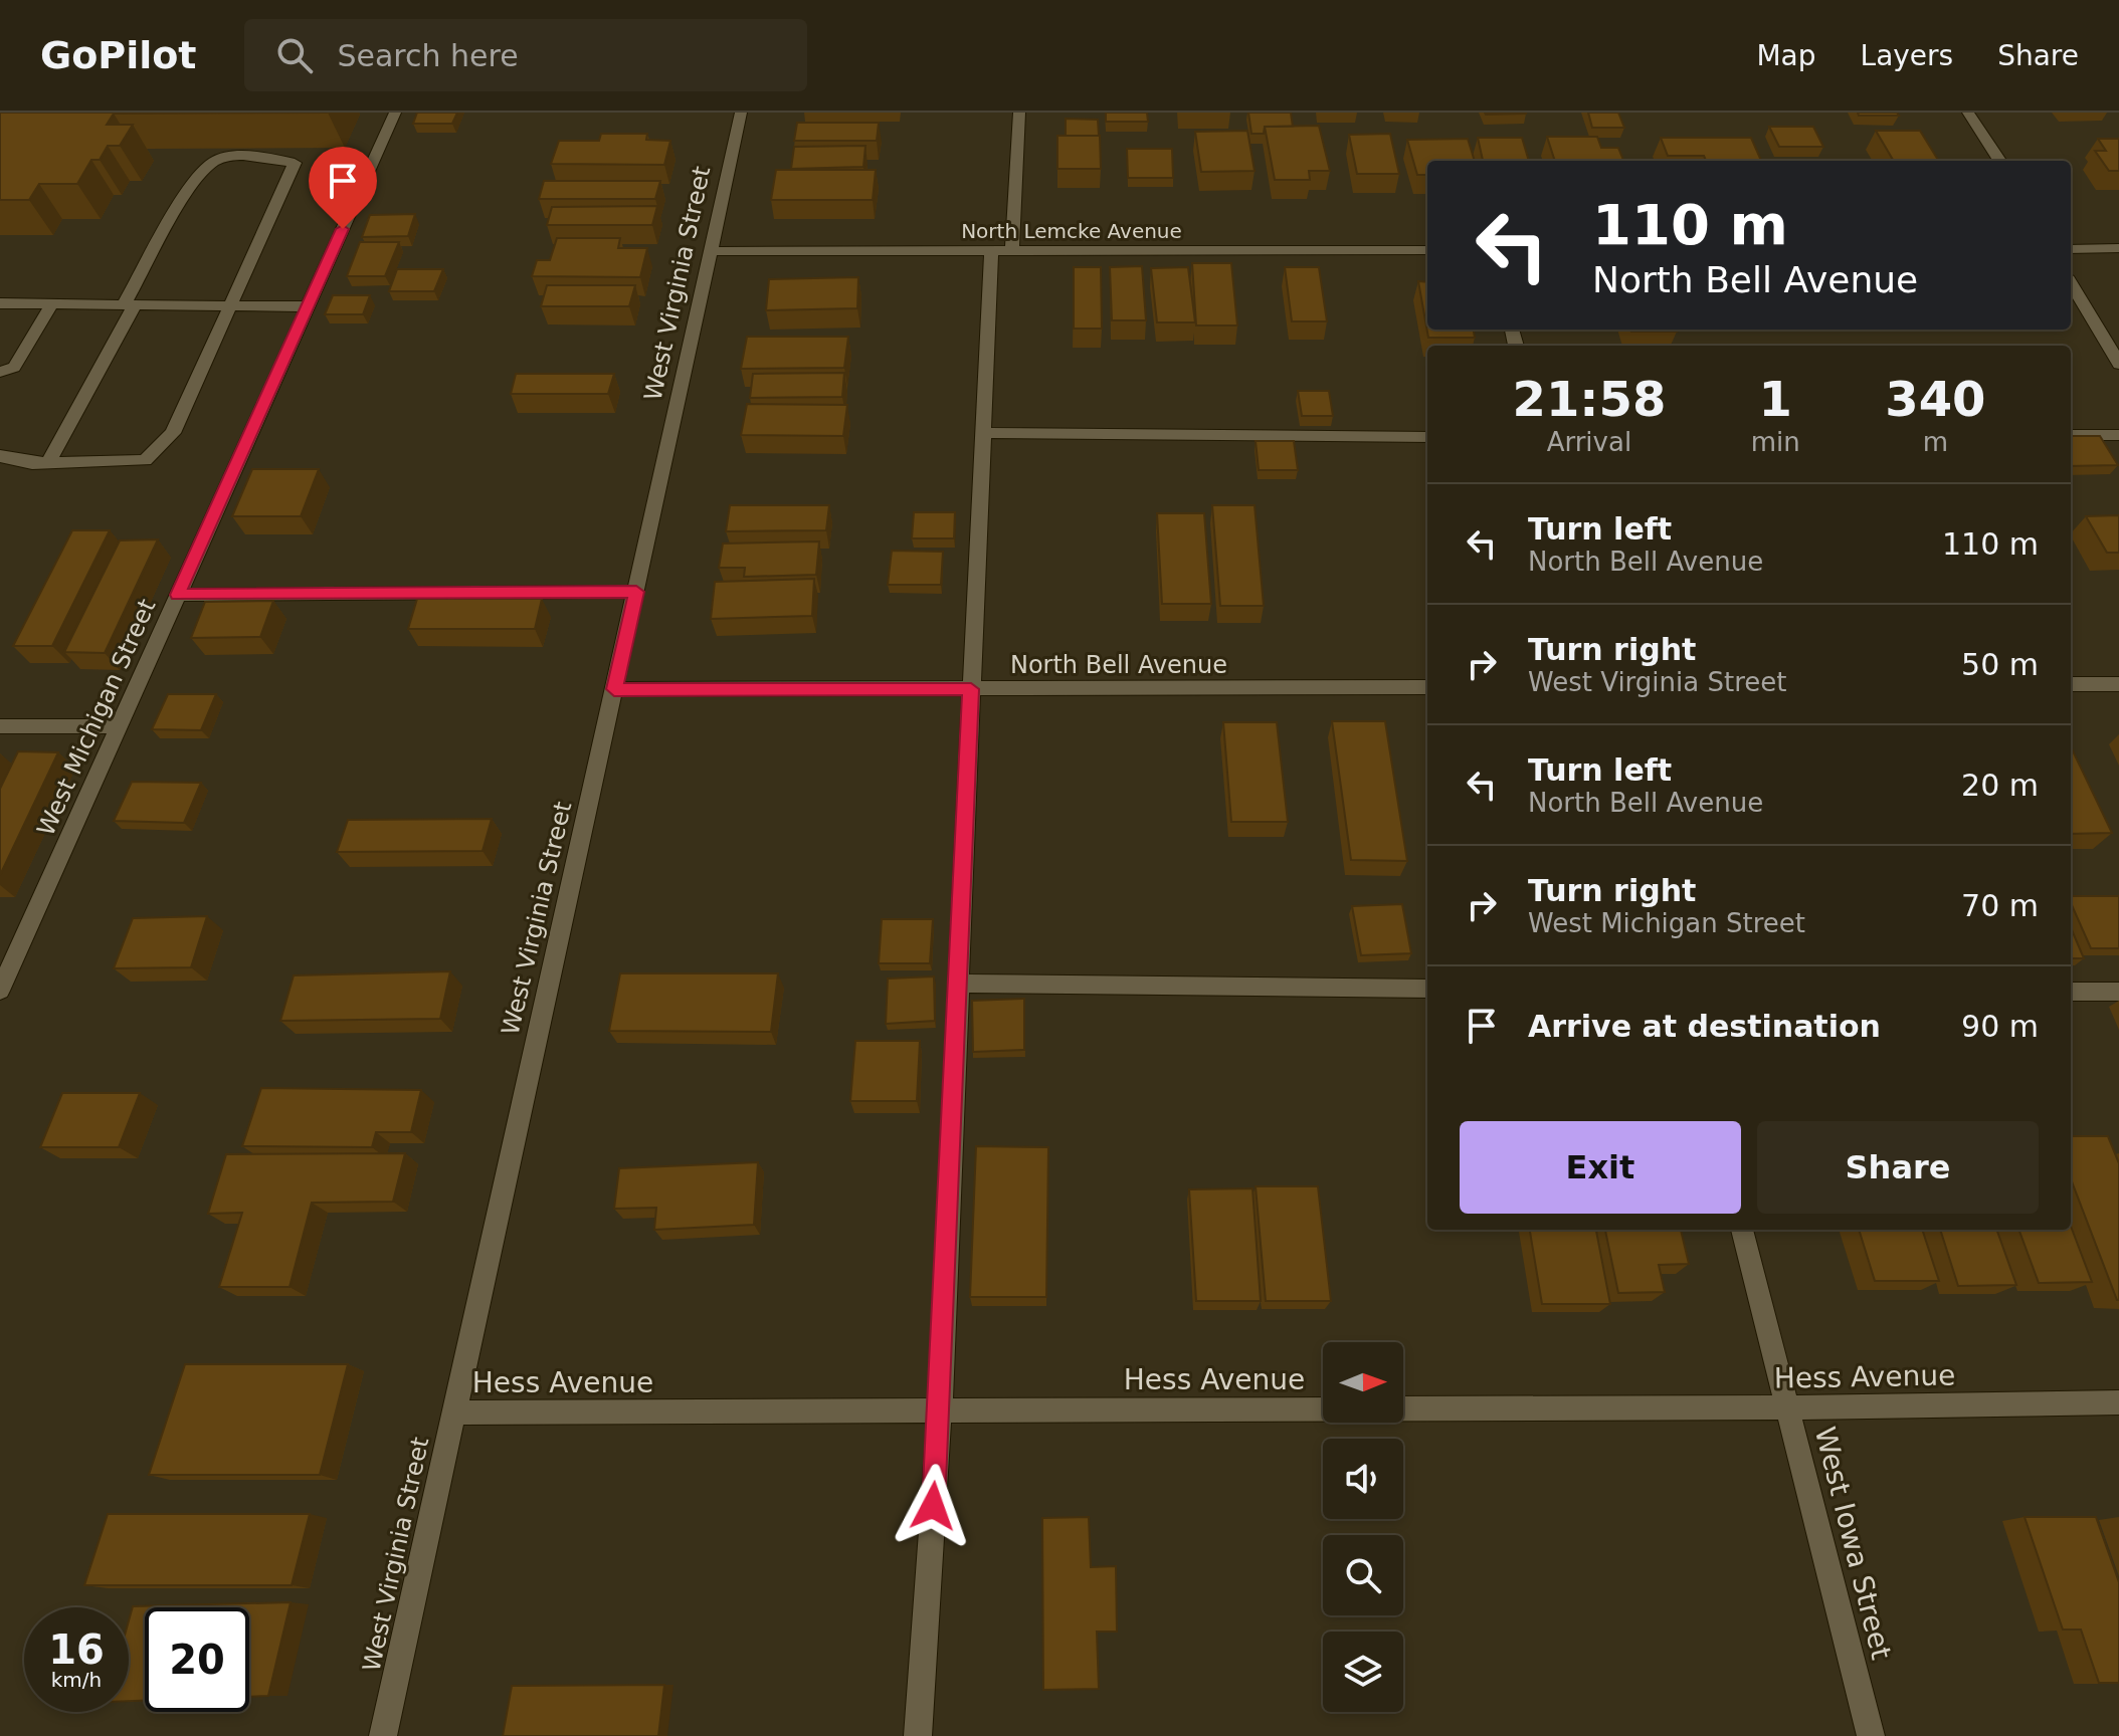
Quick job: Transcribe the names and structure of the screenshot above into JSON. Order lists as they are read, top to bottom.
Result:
{
  "streets": {
    "street": [
      "North Lemcke Avenue",
      "West Virginia Street",
      "North Bell Avenue",
      "West Michigan Street",
      "Hess Avenue",
      "West Iowa Street"
    ]
  },
  "crossings": [
    ["North Lemcke Avenue", "West Virginia Street"],
    ["West Virginia Street", "North Bell Avenue"],
    ["West Virginia Street", "Hess Avenue"],
    ["Hess Avenue", "West Iowa Street"]
  ],
  "north": "right",
  "page": {
    "header": "GoPilot",
    "search": "Search here",
    "nav": ["Map", "Layers", "Share"],
    "turn": ["110 m", "North Bell Avenue"],
    "eta": [
      "21:58",
      "Arrival",
      "1",
      "min",
      "340",
      "m"
    ],
    "list": [
      {
        "name": "Turn left",
        "note": "North Bell Avenue",
        "value": "110 m"
      },
      {
        "name": "Turn right",
        "note": "West Virginia Street",
        "value": "50 m"
      },
      {
        "name": "Turn left",
        "note": "North Bell Avenue",
        "value": "20 m"
      },
      {
        "name": "Turn right",
        "note": "West Michigan Street",
        "value": "70 m"
      },
      {
        "name": "Arrive at destination",
        "value": "90 m"
      }
    ],
    "buttons": ["Exit", "Share"],
    "speed": "16 km/h",
    "limit": "20"
  }
}
